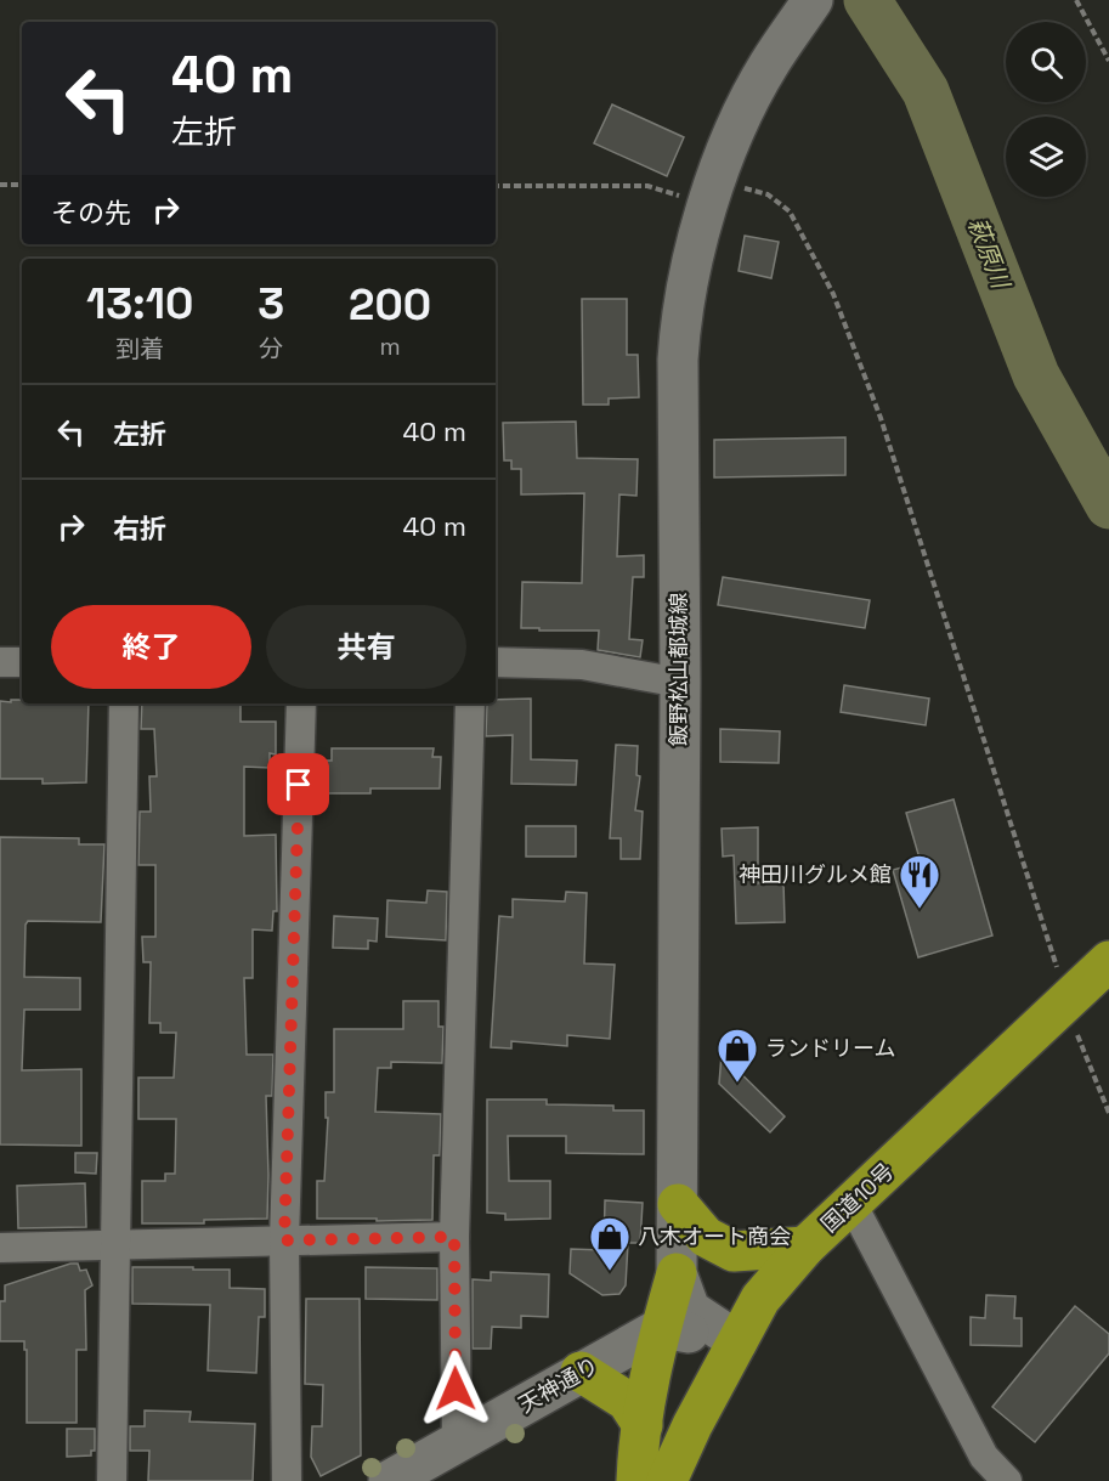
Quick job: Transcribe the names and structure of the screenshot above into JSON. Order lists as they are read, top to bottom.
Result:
{
  "streets": {
    "highway": ["国道10号"],
    "main road": ["飯野松山都城線", "天神通り"]
  },
  "crossings": [
    ["飯野松山都城線", "国道10号"]
  ],
  "water": ["萩原川"],
  "places": {
    "restaurant": ["神田川グルメ館"],
    "shop": ["ランドリーム", "八木オート商会"]
  },
  "page": {
    "turn": ["40 m", "左折"],
    "then": "その先",
    "eta": [
      "13:10",
      "到着",
      "3",
      "分",
      "200",
      "m"
    ],
    "list": [
      {
        "name": "左折",
        "value": "40 m"
      },
      {
        "name": "右折",
        "value": "40 m"
      }
    ],
    "buttons": ["終了", "共有"]
  }
}
